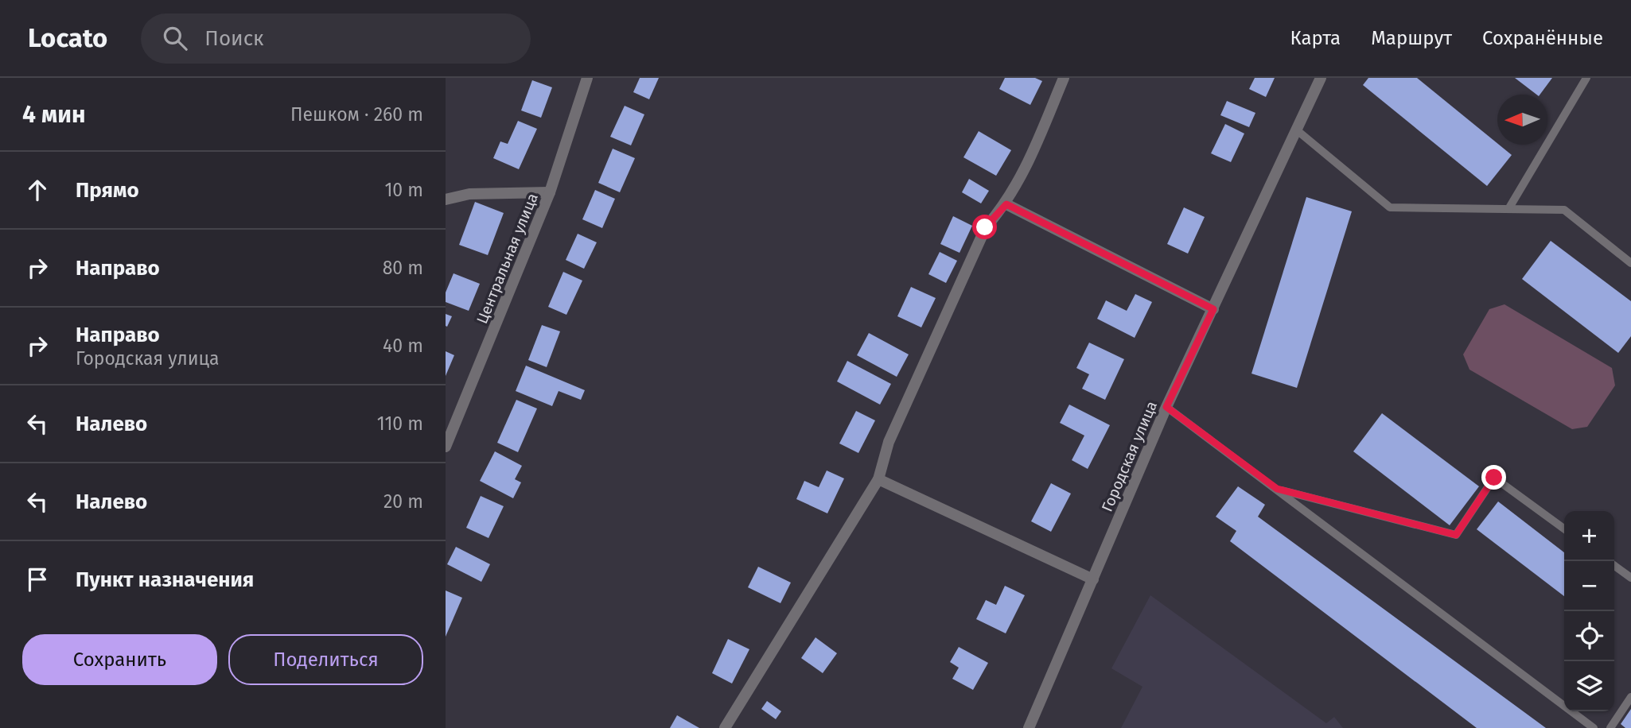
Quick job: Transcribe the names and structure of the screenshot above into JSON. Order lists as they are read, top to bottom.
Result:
{
  "streets": {
    "street": ["Центральная улица", "Городская улица"]
  },
  "north": "left",
  "page": {
    "header": "Locato",
    "search": "Поиск",
    "nav": ["Карта", "Маршрут", "Сохранённые"],
    "heading": ["4 мин", "Пешком · 260 m"],
    "list": [
      ["Прямо", "10 m"],
      ["Направо", "80 m"],
      ["Направо", "Городская улица", "40 m"],
      ["Налево", "110 m"],
      ["Налево", "20 m"],
      "Пункт назначения"
    ],
    "map_buttons": ["+", "−"],
    "buttons": ["Сохранить", "Поделиться"]
  }
}
